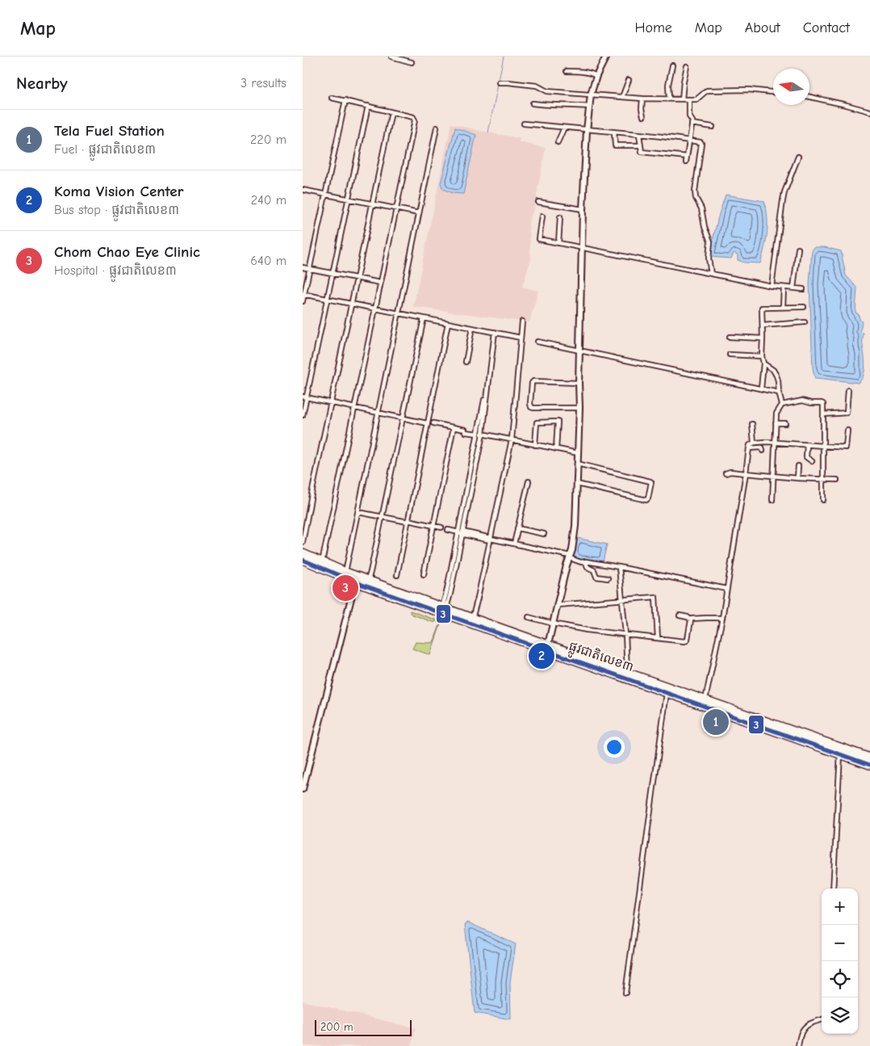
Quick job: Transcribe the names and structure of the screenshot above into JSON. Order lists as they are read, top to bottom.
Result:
{
  "streets": {
    "highway": ["ផ្លូវជាតិលេខ៣"]
  },
  "lines": ["transit line 3"],
  "scale_bar": "200 m",
  "north": "left",
  "page": {
    "header": "Map",
    "nav": [
      "Home",
      "Map",
      "About",
      "Contact"
    ],
    "heading": ["Nearby", "3 results"],
    "list": [
      {
        "mark": "1",
        "name": "Tela Fuel Station",
        "note": "Fuel · ផ្លូវជាតិលេខ៣",
        "value": "220 m"
      },
      {
        "mark": "2",
        "name": "Koma Vision Center",
        "note": "Bus stop · ផ្លូវជាតិលេខ៣",
        "value": "240 m"
      },
      {
        "mark": "3",
        "name": "Chom Chao Eye Clinic",
        "note": "Hospital · ផ្លូវជាតិលេខ៣",
        "value": "640 m"
      }
    ],
    "pins": ["3", "2", "1"],
    "map_buttons": ["+", "−"],
    "scale": "200 m"
  }
}
